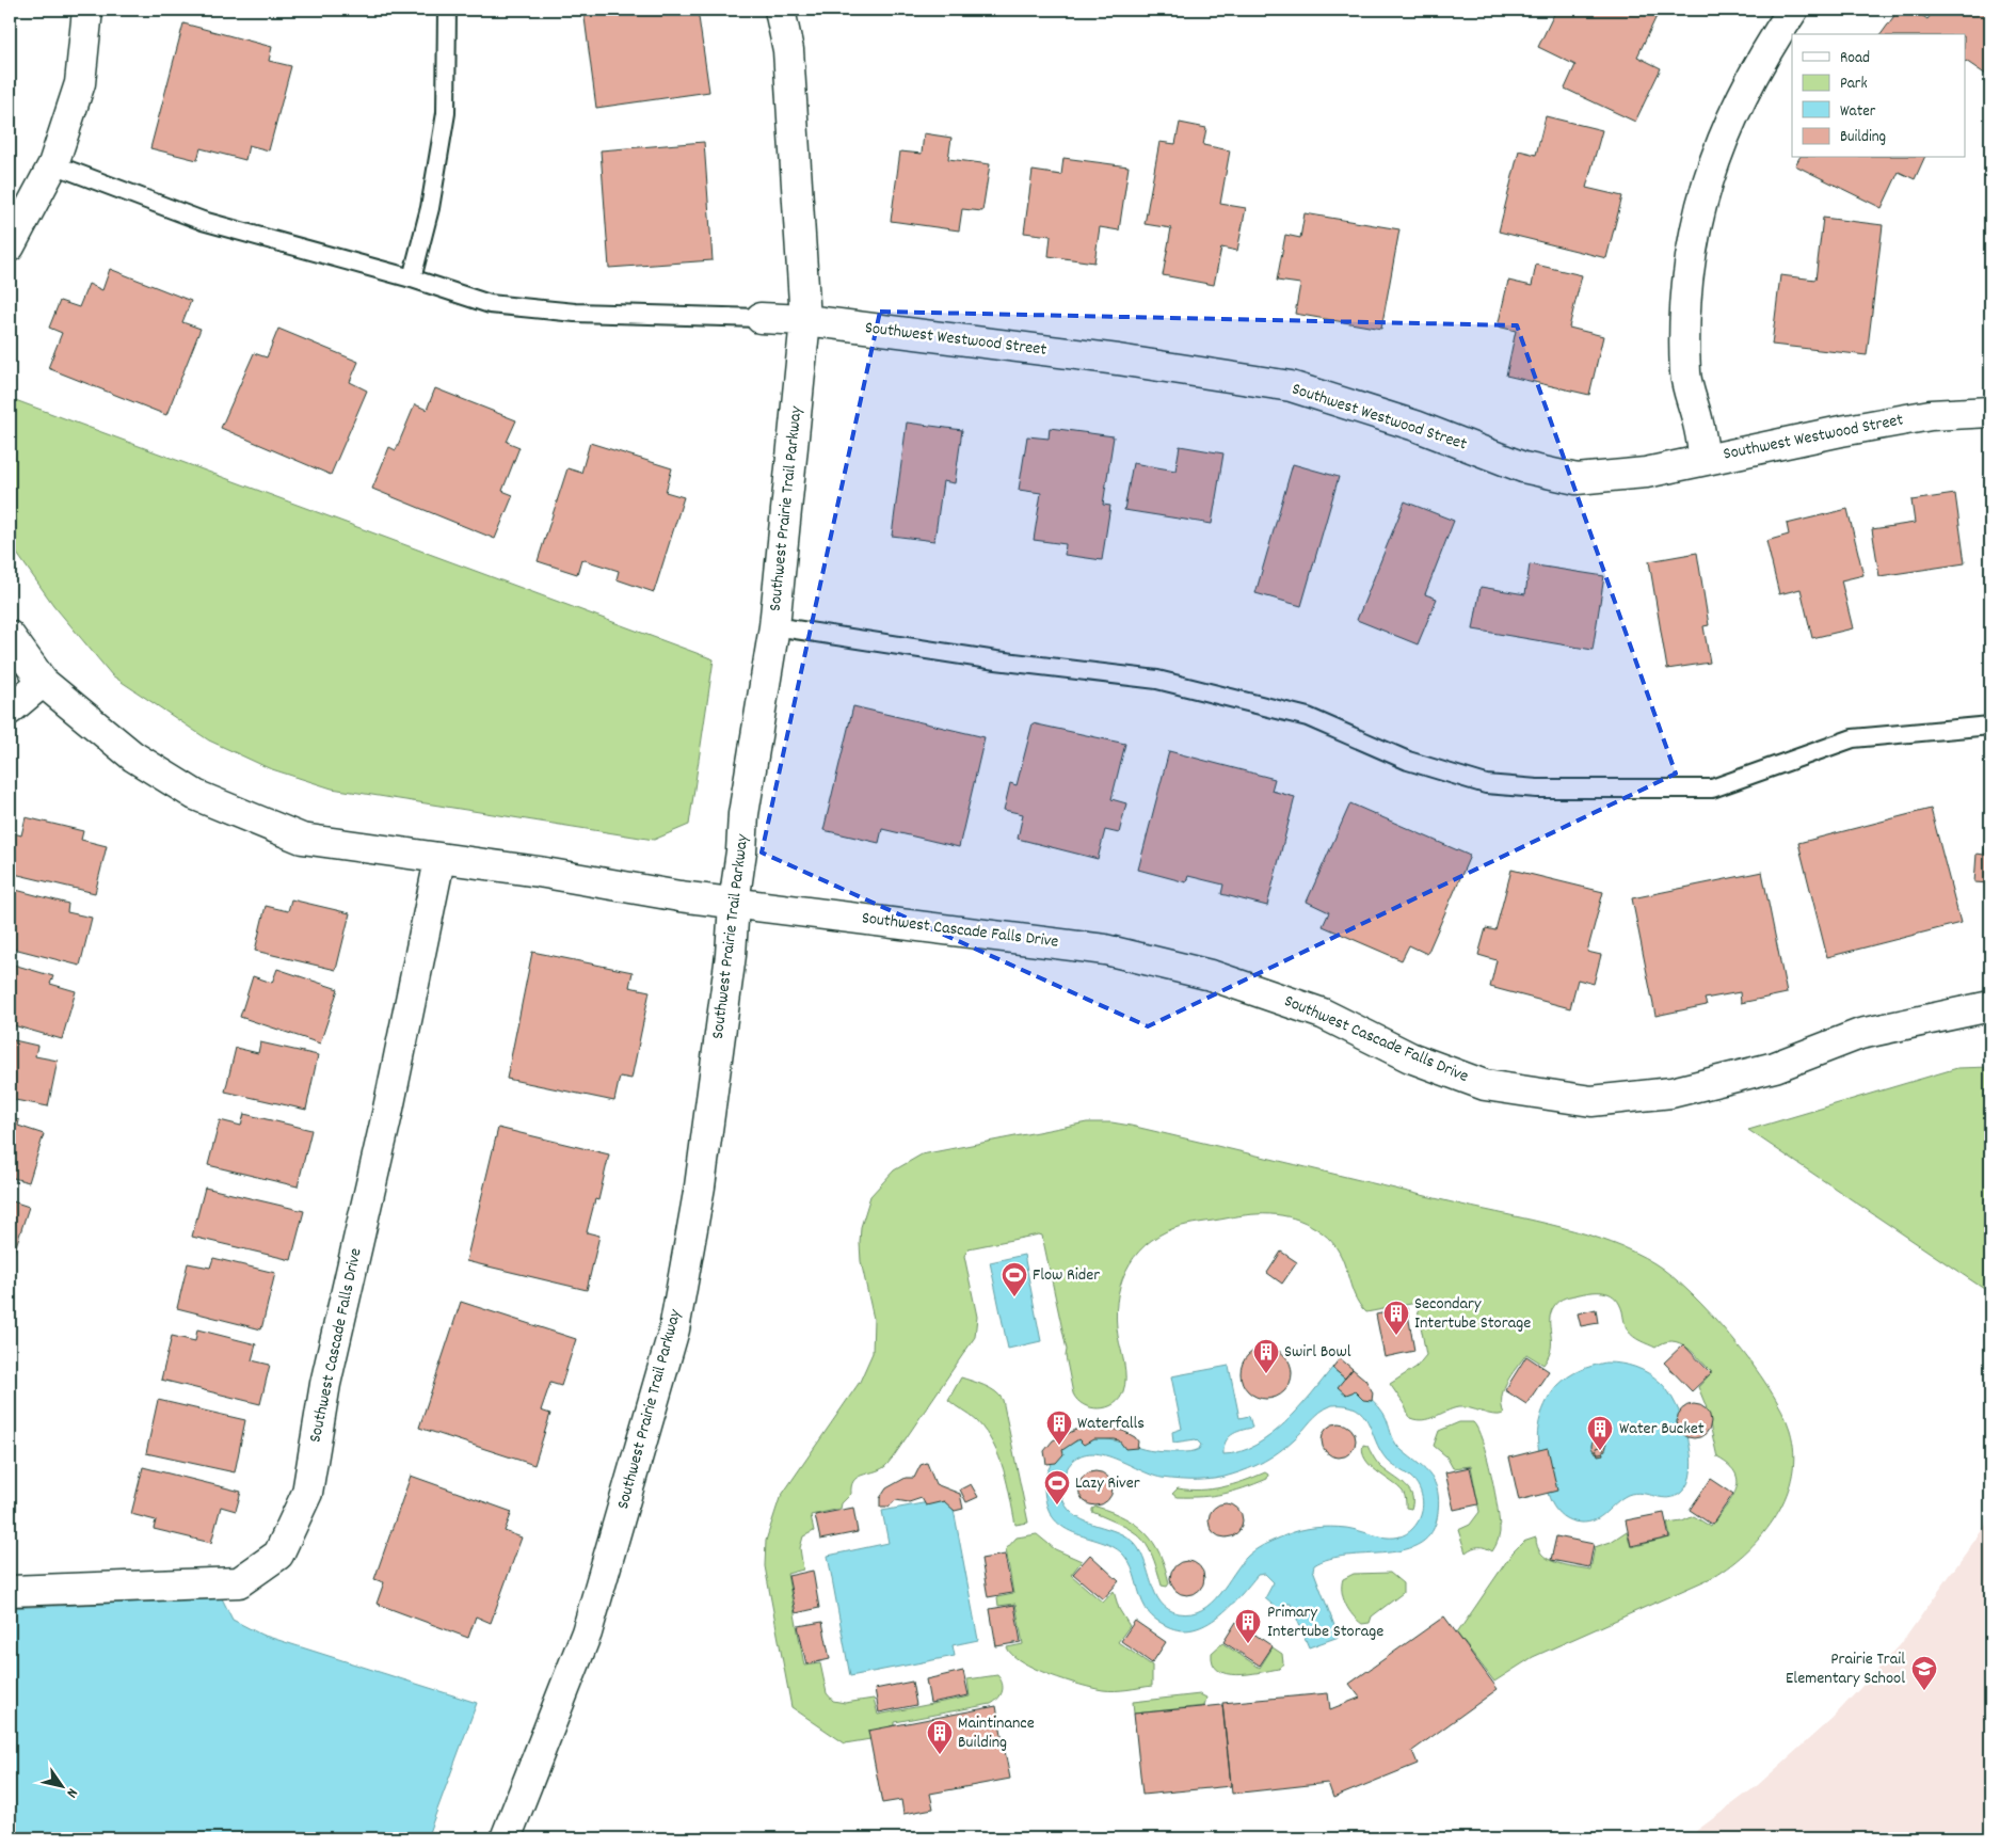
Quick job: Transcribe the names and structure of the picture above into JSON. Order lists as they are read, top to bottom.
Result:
{
  "streets": {
    "street": ["Southwest Westwood Street", "Southwest Prairie Trail Parkway", "Southwest Cascade Falls Drive"]
  },
  "crossings": [
    ["Southwest Westwood Street", "Southwest Prairie Trail Parkway"],
    ["Southwest Prairie Trail Parkway", "Southwest Cascade Falls Drive"]
  ],
  "places": {
    "sports": ["Flow Rider", "Lazy River"],
    "building": [
      "Secondary Intertube Storage",
      "Swirl Bowl",
      "Waterfalls",
      "Water Bucket",
      "Primary Intertube Storage",
      "Maintinance Building"
    ],
    "school or university": ["Prairie Trail Elementary School"]
  },
  "legend": [
    "Road",
    "Park",
    "Water",
    "Building"
  ],
  "north": "bottom right"
}
